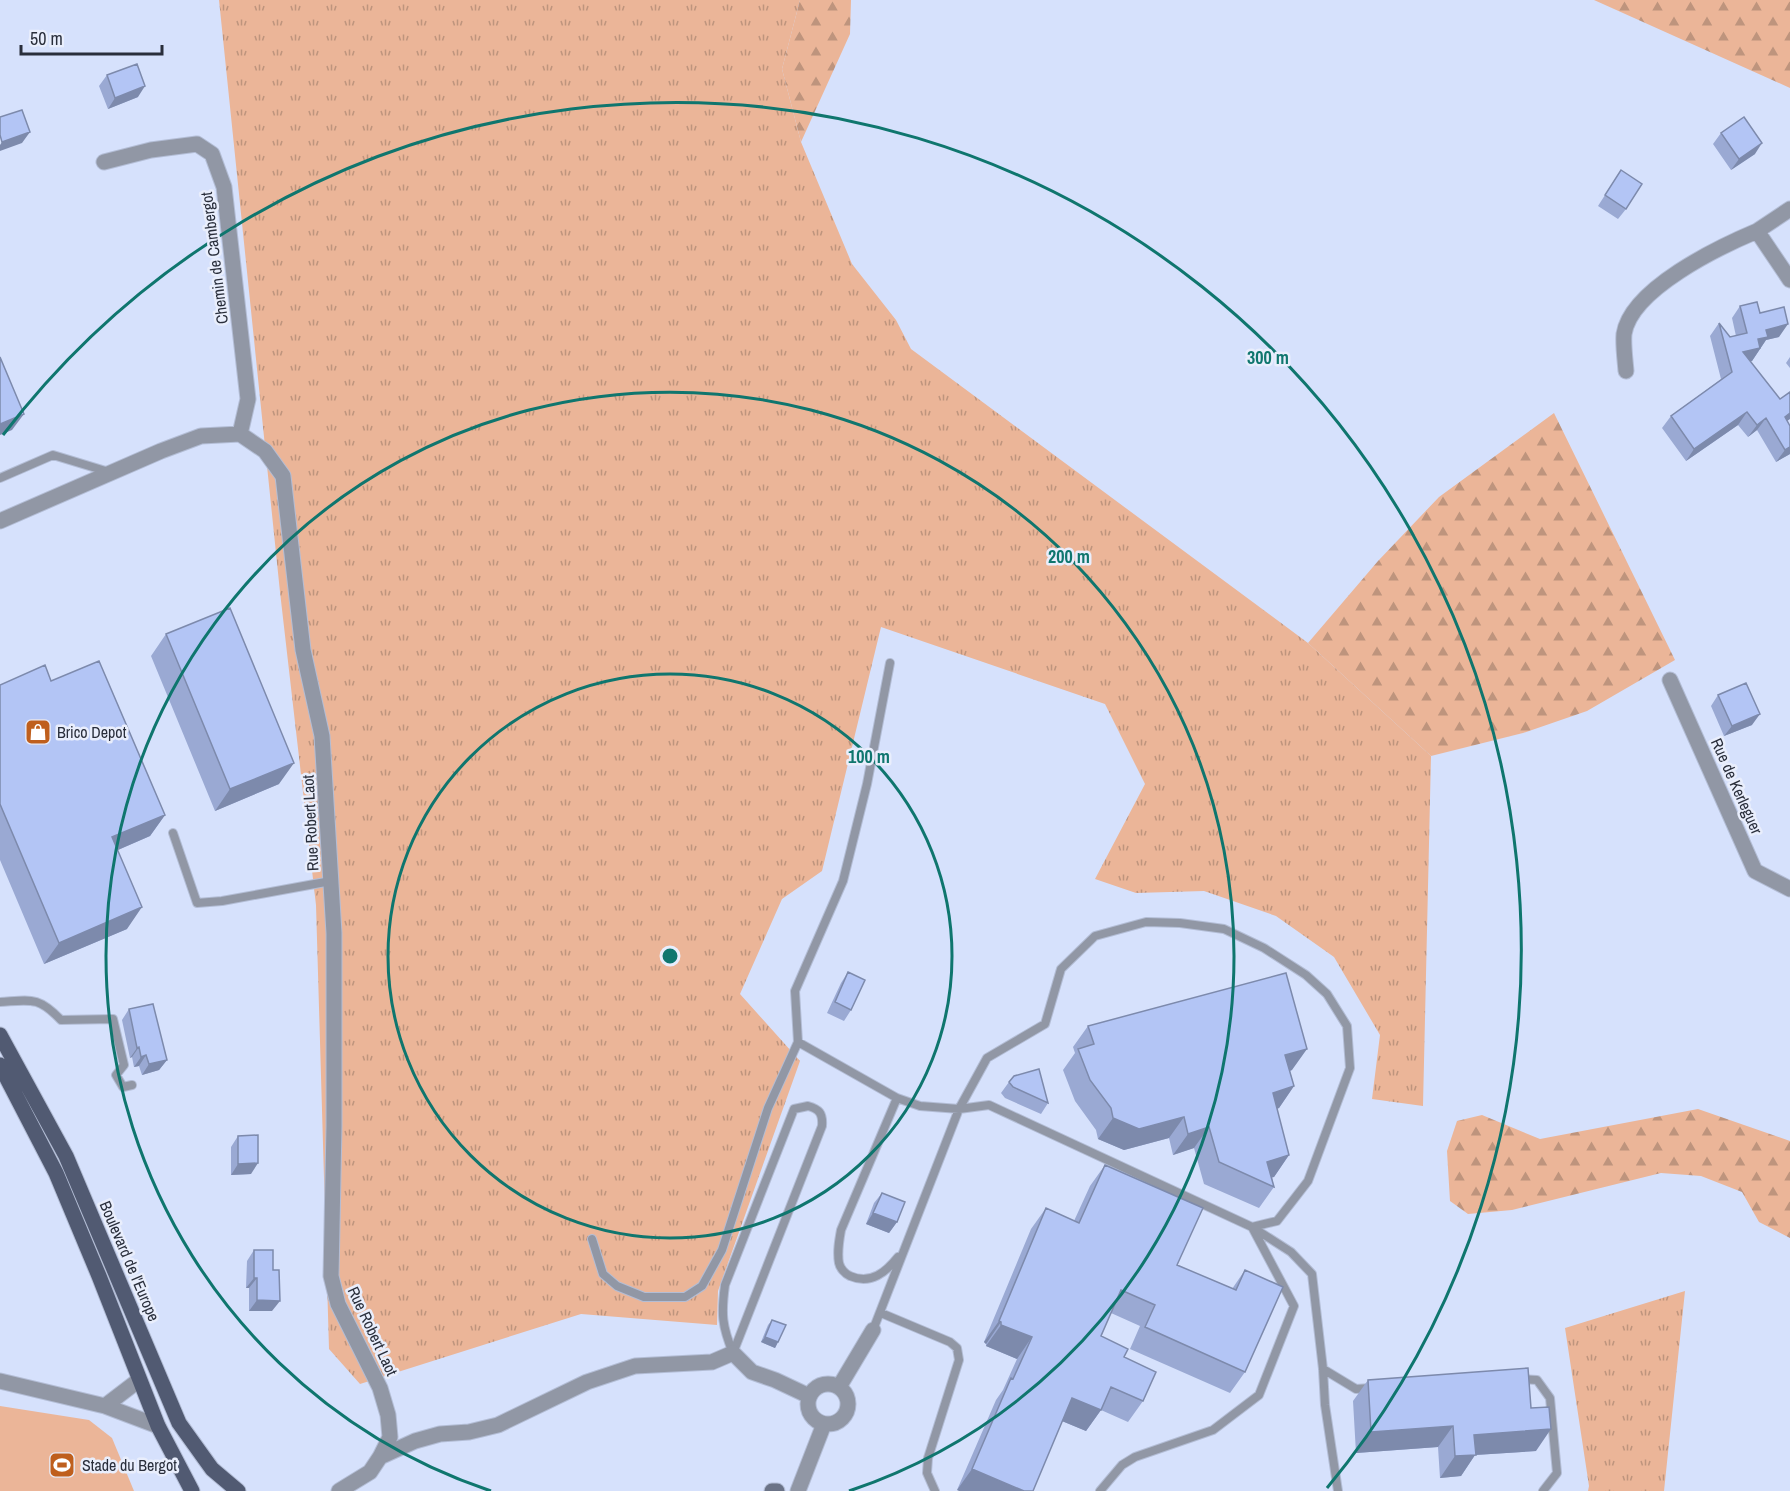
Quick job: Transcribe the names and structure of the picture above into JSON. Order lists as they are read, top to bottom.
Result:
{
  "streets": {
    "main road": ["Boulevard de l'Europe"],
    "street": ["Chemin de Cambergot", "Rue de Kerleguer", "Rue Robert Laot"]
  },
  "crossings": [
    ["Chemin de Cambergot", "Rue Robert Laot"]
  ],
  "places": {
    "shop": ["Brico Depot"],
    "sports": ["Stade du Bergot"]
  },
  "scale_bar": "50 m",
  "rings": ["300 m", "200 m", "100 m"]
}
